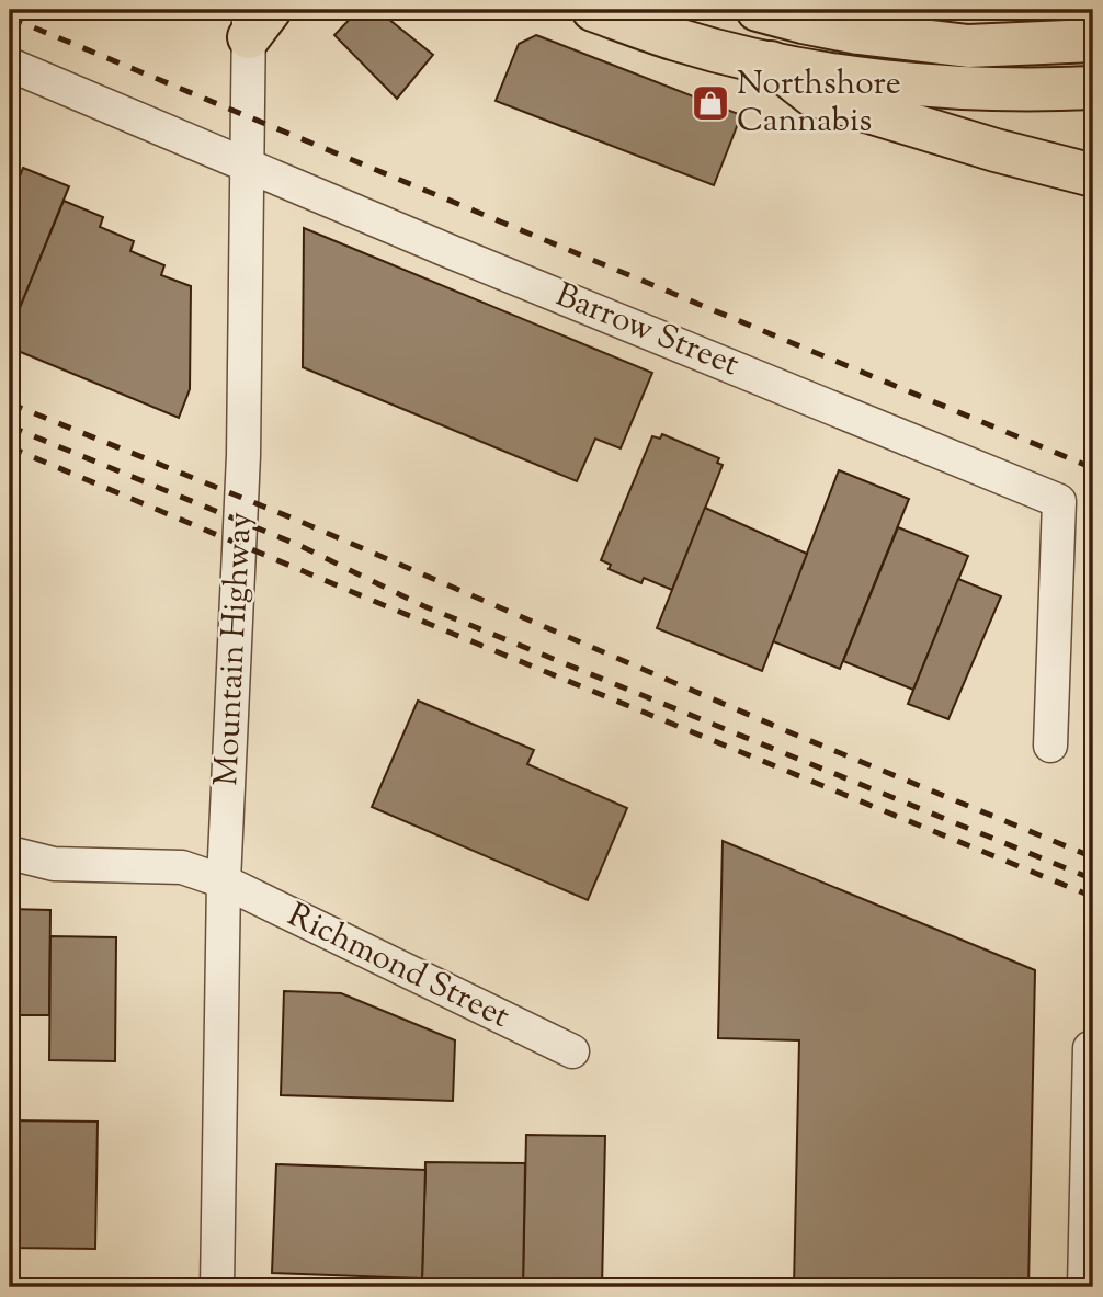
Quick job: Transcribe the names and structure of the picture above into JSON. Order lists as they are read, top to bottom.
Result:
{
  "streets": {
    "street": ["Barrow Street", "Mountain Highway", "Richmond Street"]
  },
  "crossings": [
    ["Barrow Street", "Mountain Highway"],
    ["Mountain Highway", "Richmond Street"]
  ],
  "places": {
    "shop": ["Northshore Cannabis"]
  }
}
